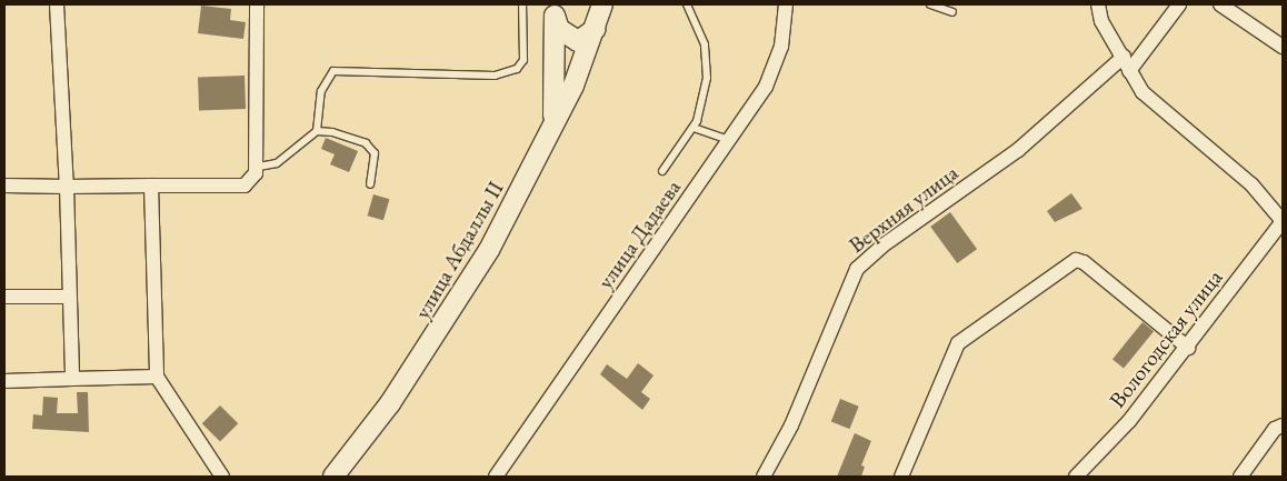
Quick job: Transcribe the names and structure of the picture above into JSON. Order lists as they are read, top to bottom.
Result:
{
  "streets": {
    "street": [
      "Верхняя улица",
      "улица Дадаева",
      "улица Абдаллы II",
      "Вологодская улица"
    ]
  }
}
